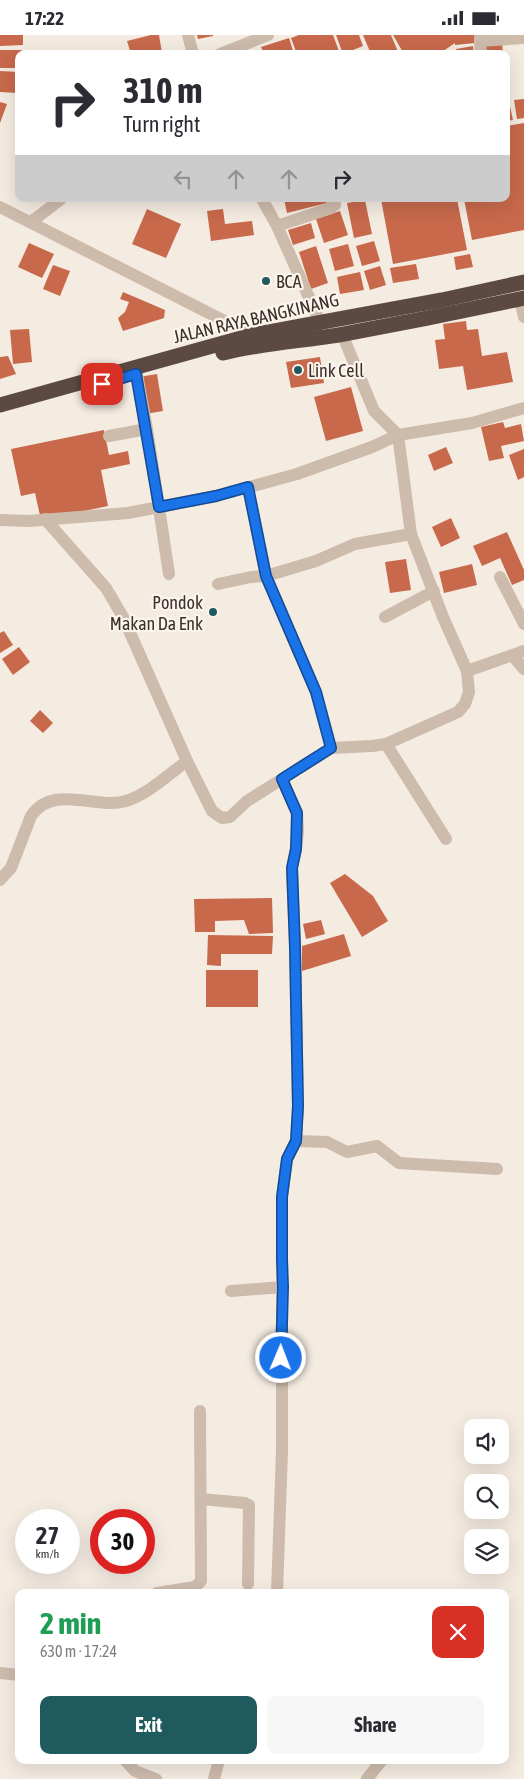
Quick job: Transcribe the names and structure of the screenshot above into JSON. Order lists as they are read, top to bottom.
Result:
{
  "streets": {
    "highway": ["JALAN RAYA BANGKINANG"]
  },
  "places": ["BCA", "Link Cell", "Pondok Makan Da Enk"],
  "page": {
    "status": "17:22",
    "turn": ["310 m", "Turn right"],
    "speed": "27 km/h",
    "limit": "30",
    "heading": ["2 min", "630 m · 17:24"],
    "buttons": ["Exit", "Share"]
  }
}
